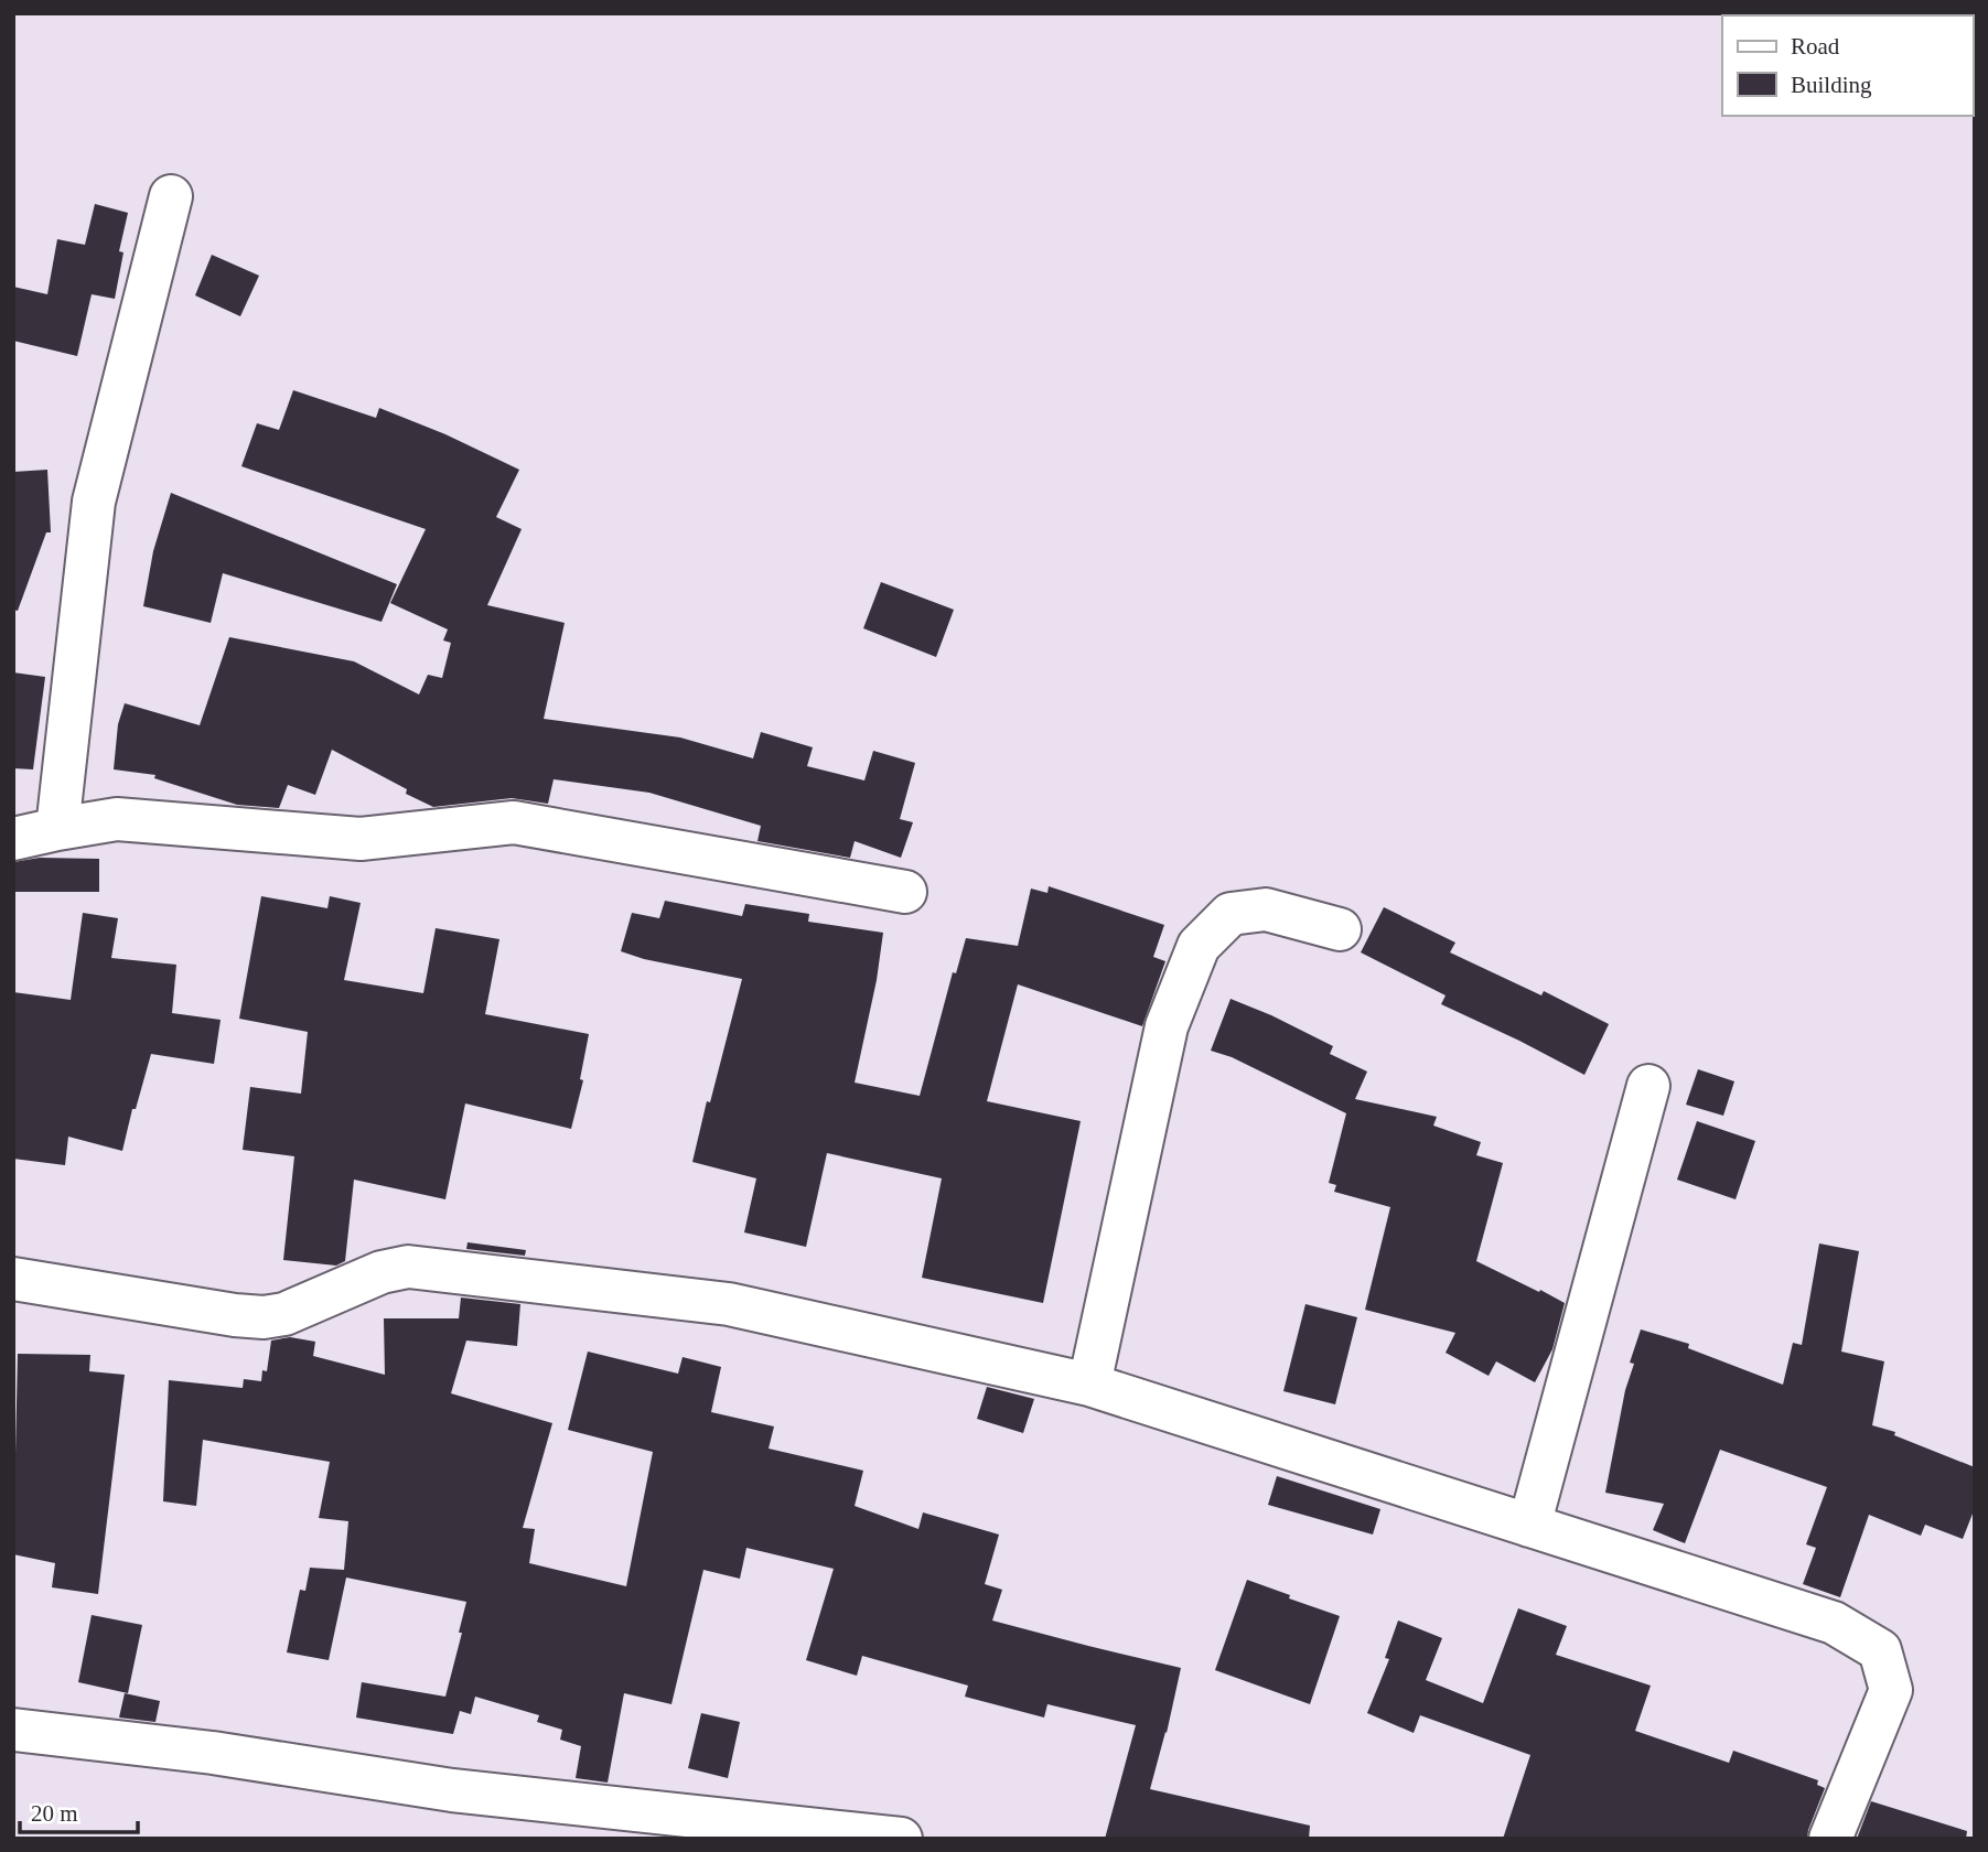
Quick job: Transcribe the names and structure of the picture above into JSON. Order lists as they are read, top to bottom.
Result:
{
  "legend": ["Road", "Building"],
  "scale_bar": "20 m"
}
